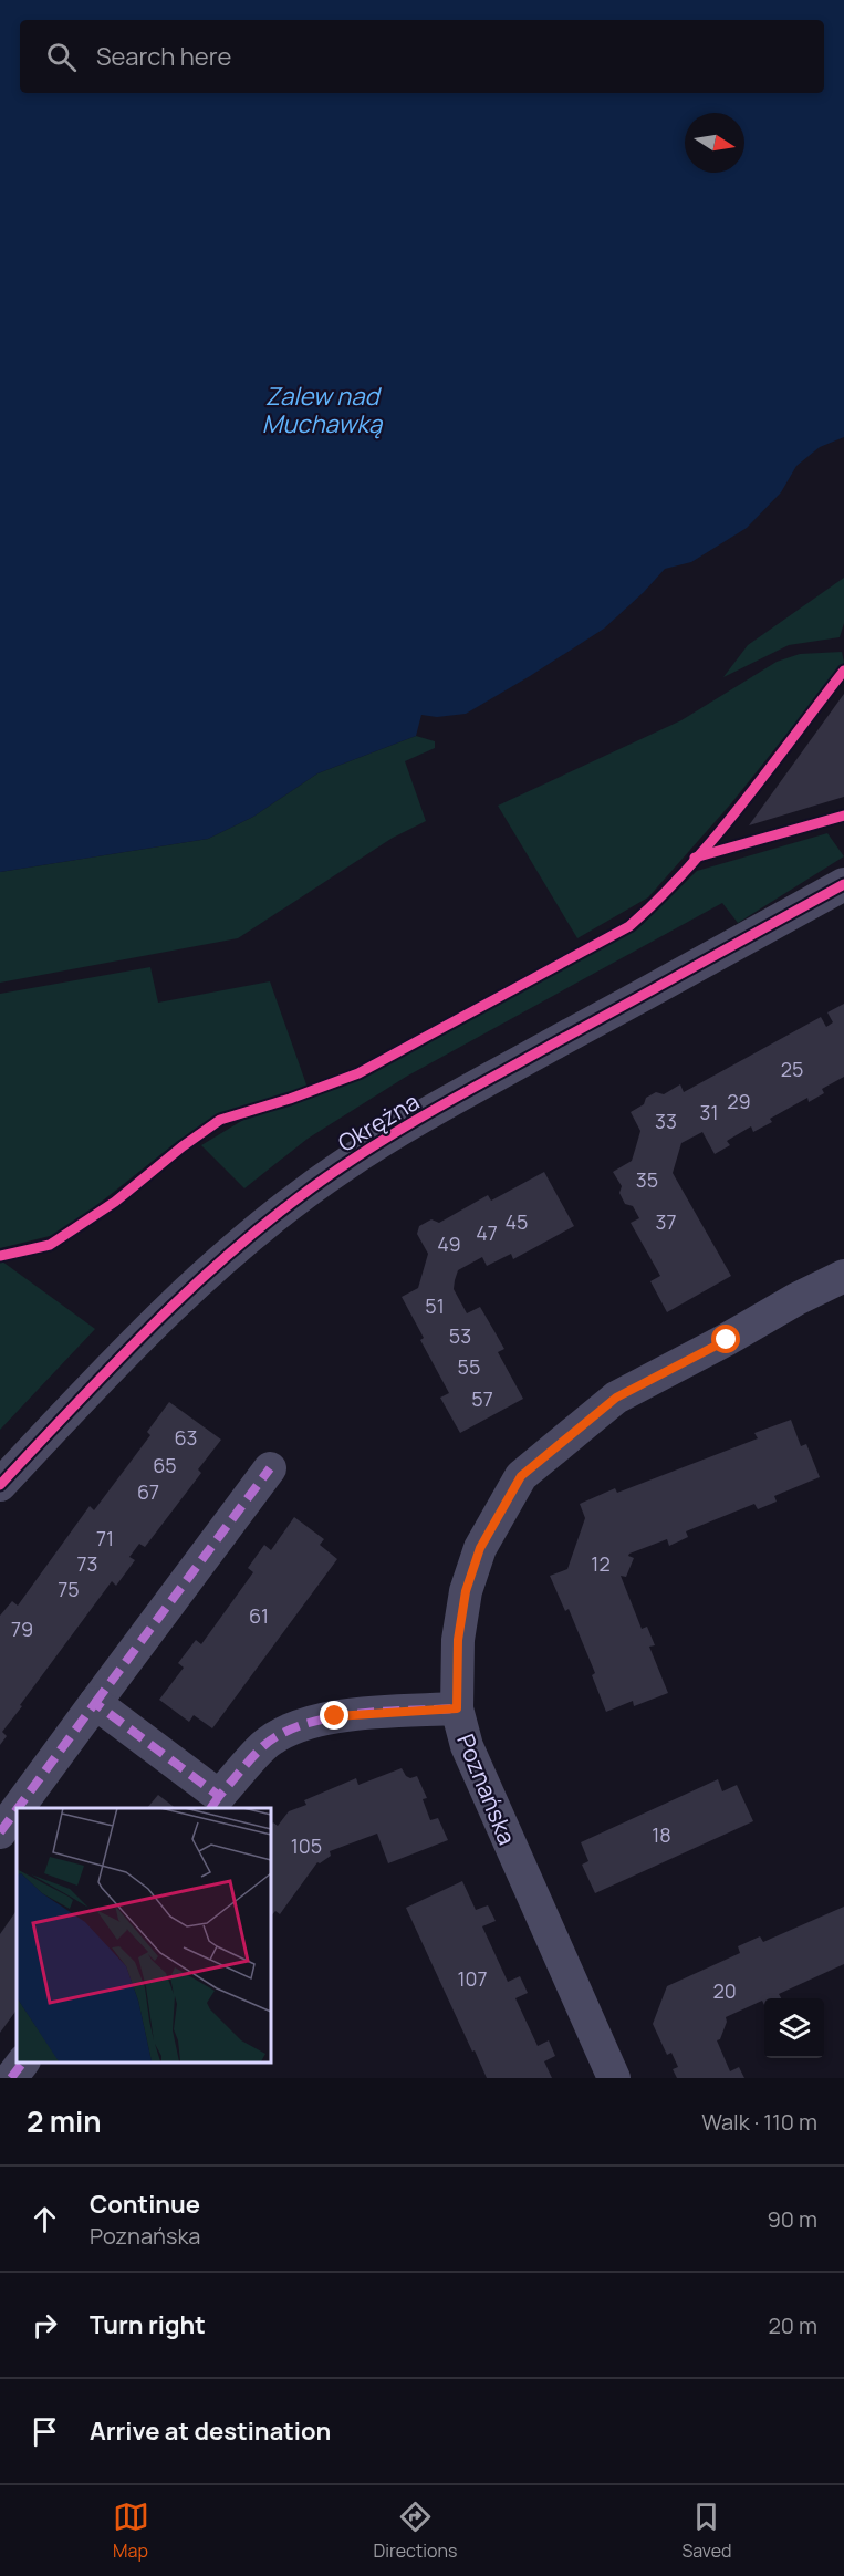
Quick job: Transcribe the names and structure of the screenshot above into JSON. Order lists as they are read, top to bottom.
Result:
{
  "streets": {
    "street": ["Okrężna", "Poznańska"]
  },
  "water": ["Zalew nad Muchawką"],
  "house_numbers": [
    "25",
    "29",
    "31",
    "33",
    "35",
    "45",
    "37",
    "47",
    "49",
    "51",
    "53",
    "55",
    "57",
    "63",
    "65",
    "67",
    "71",
    "73",
    "12",
    "75",
    "61",
    "79",
    "18",
    "105",
    "107",
    "20"
  ],
  "north": "right",
  "page": {
    "search": "Search here",
    "heading": ["2 min", "Walk · 110 m"],
    "list": [
      ["Continue", "Poznańska", "90 m"],
      ["Turn right", "20 m"],
      "Arrive at destination"
    ],
    "nav": ["Map", "Directions", "Saved"]
  }
}
